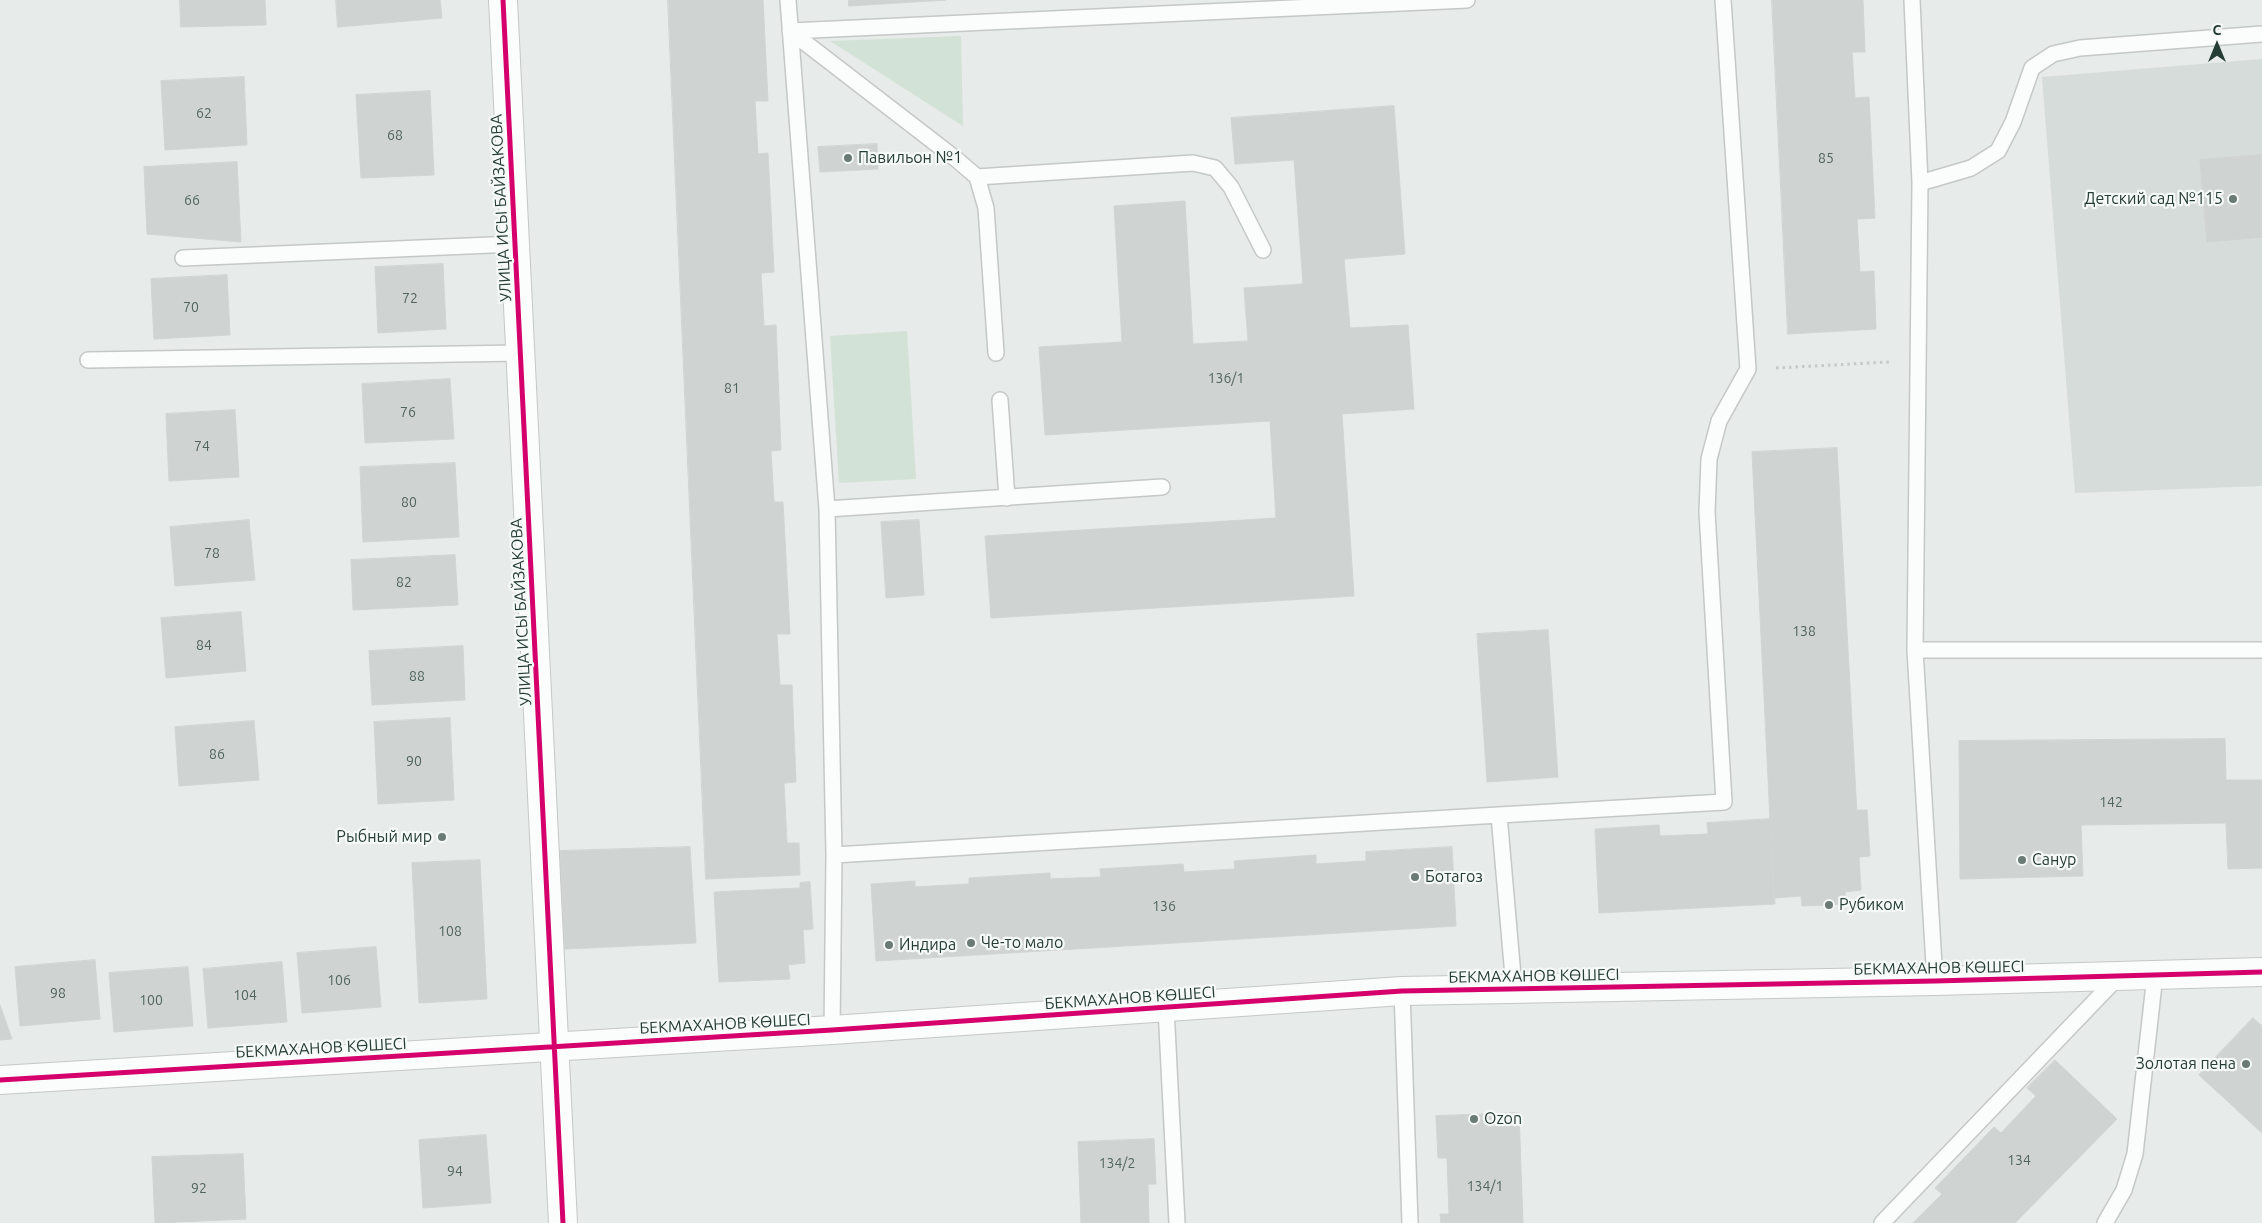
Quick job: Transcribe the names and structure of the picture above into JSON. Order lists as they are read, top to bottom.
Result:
{
  "streets": {
    "street": ["УЛИЦА ИСЫ БАЙЗАКОВА", "БЕКМАХАНОВ КӨШЕСІ"]
  },
  "crossings": [
    ["УЛИЦА ИСЫ БАЙЗАКОВА", "БЕКМАХАНОВ КӨШЕСІ"]
  ],
  "places": [
    "Павильон №1",
    "Детский сад №115",
    "Рыбный мир",
    "Санур",
    "Ботагоз",
    "Рубиком",
    "Че-то мало",
    "Индира",
    "Золотая пена",
    "Ozon"
  ],
  "house_numbers": [
    "62",
    "68",
    "85",
    "66",
    "72",
    "70",
    "136/1",
    "81",
    "76",
    "74",
    "80",
    "78",
    "82",
    "138",
    "84",
    "88",
    "86",
    "90",
    "142",
    "136",
    "108",
    "106",
    "98",
    "104",
    "100",
    "134",
    "134/2",
    "94",
    "134/1",
    "92"
  ],
  "north": "top"
}
